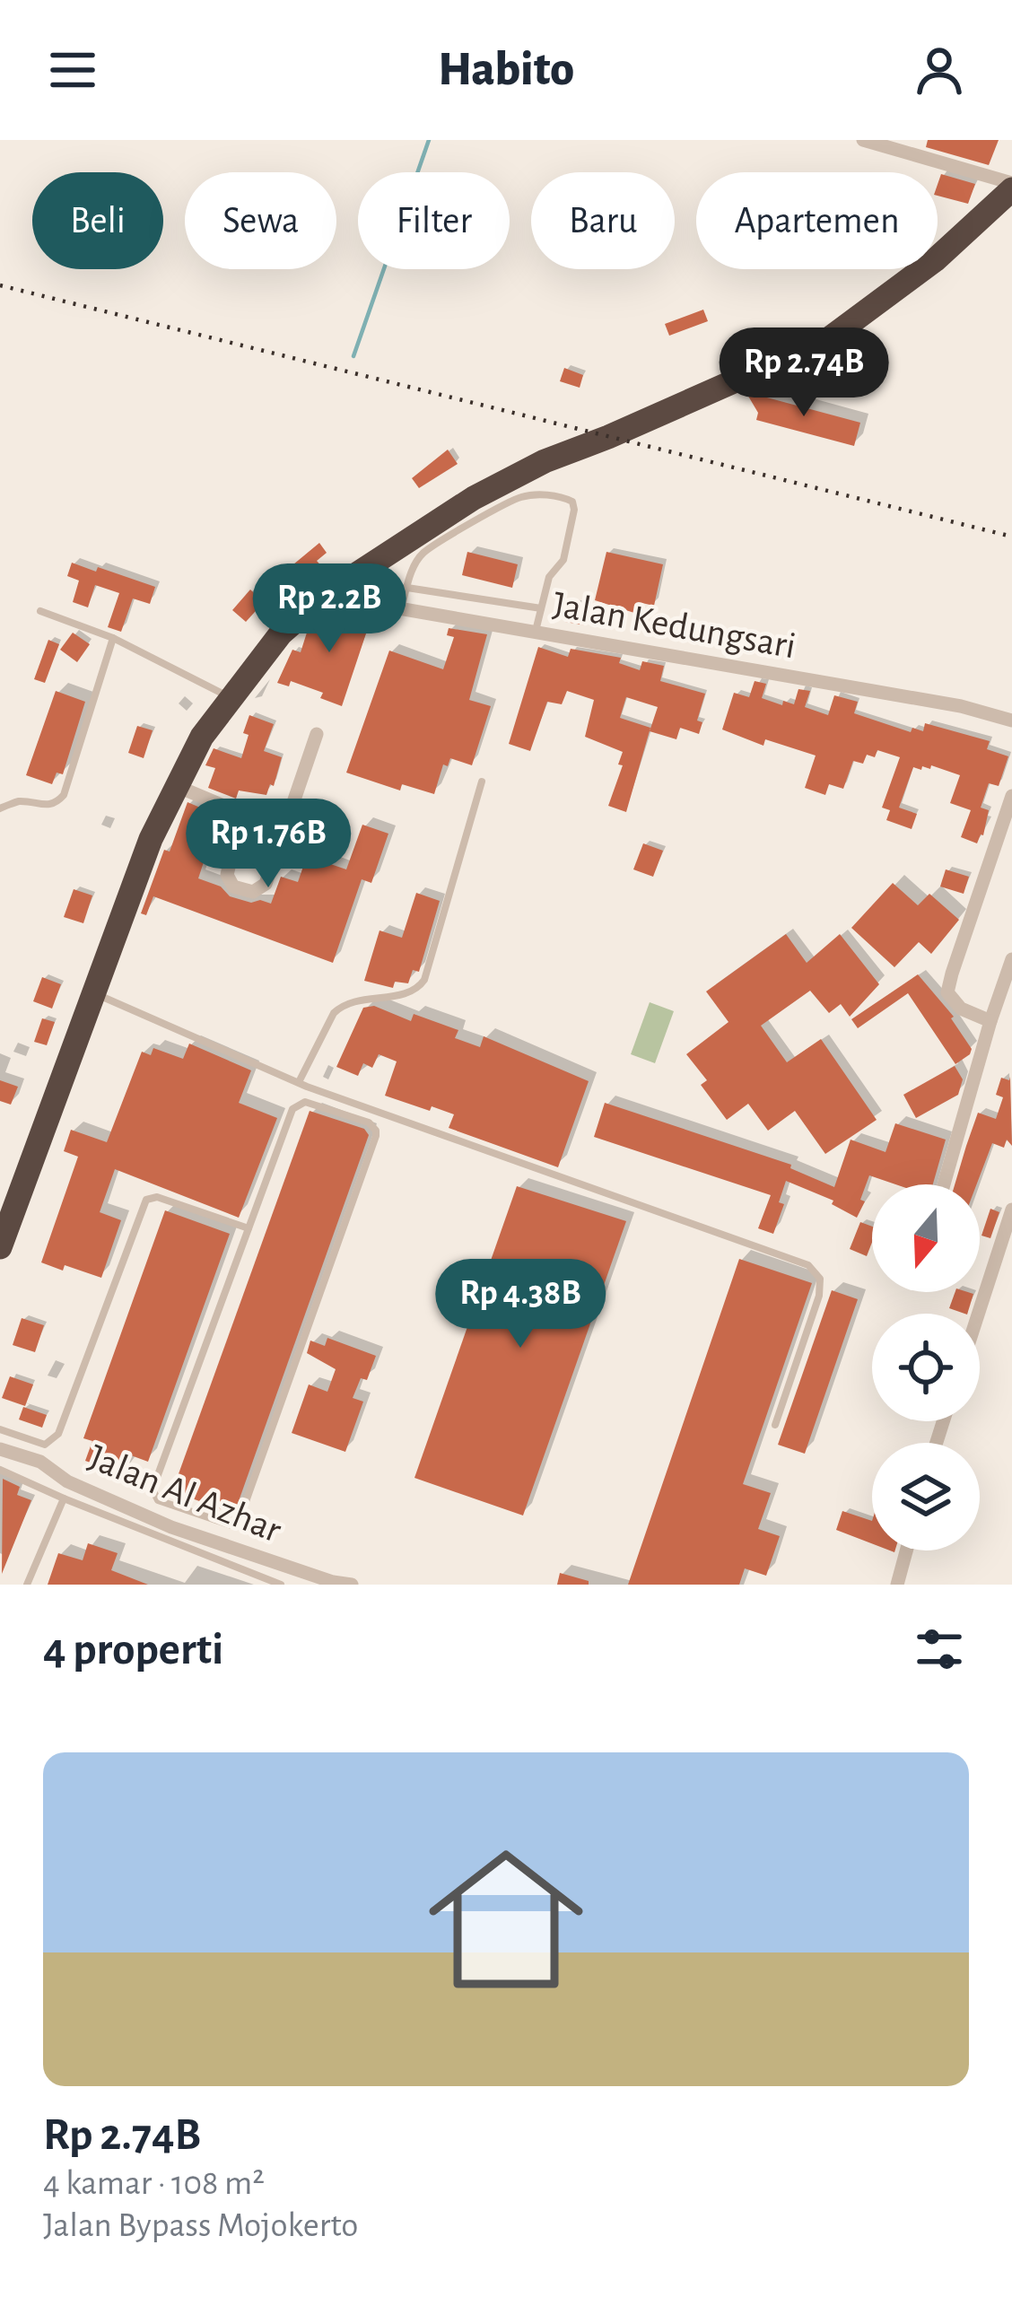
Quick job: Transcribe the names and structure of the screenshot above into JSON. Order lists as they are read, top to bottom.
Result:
{
  "streets": {
    "street": ["Jalan Kedungsari", "Jalan Al Azhar"]
  },
  "north": "bottom",
  "page": {
    "header": "Habito",
    "chip": [
      "Beli",
      "Sewa",
      "Filter",
      "Baru",
      "Apartemen"
    ],
    "price": [
      "Rp 2.74B",
      "Rp 2.2B",
      "Rp 1.76B",
      "Rp 4.38B"
    ],
    "heading": "4 properti",
    "list": [
      {
        "name": "Rp 2.74B",
        "note": "4 kamar · 108 m² · Jalan Bypass Mojokerto"
      }
    ]
  }
}
